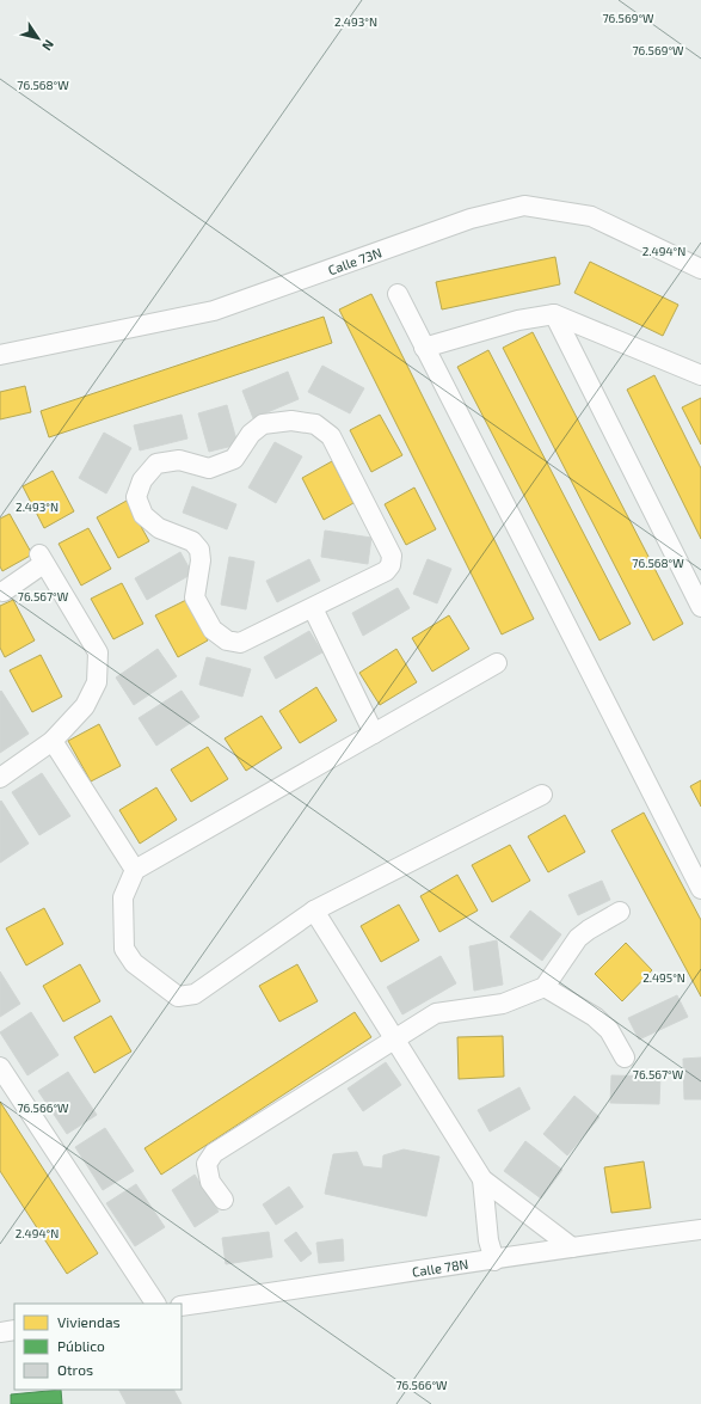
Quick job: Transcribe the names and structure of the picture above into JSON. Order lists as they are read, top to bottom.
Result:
{
  "streets": {
    "street": ["Calle 73N", "Calle 78N"]
  },
  "legend": ["Viviendas", "Público", "Otros"],
  "north": "bottom right",
  "coordinates": [
    "76.569°W",
    "2.493°N",
    "76.568°W",
    "2.494°N",
    "76.567°W",
    "2.495°N",
    "76.566°W"
  ]
}
